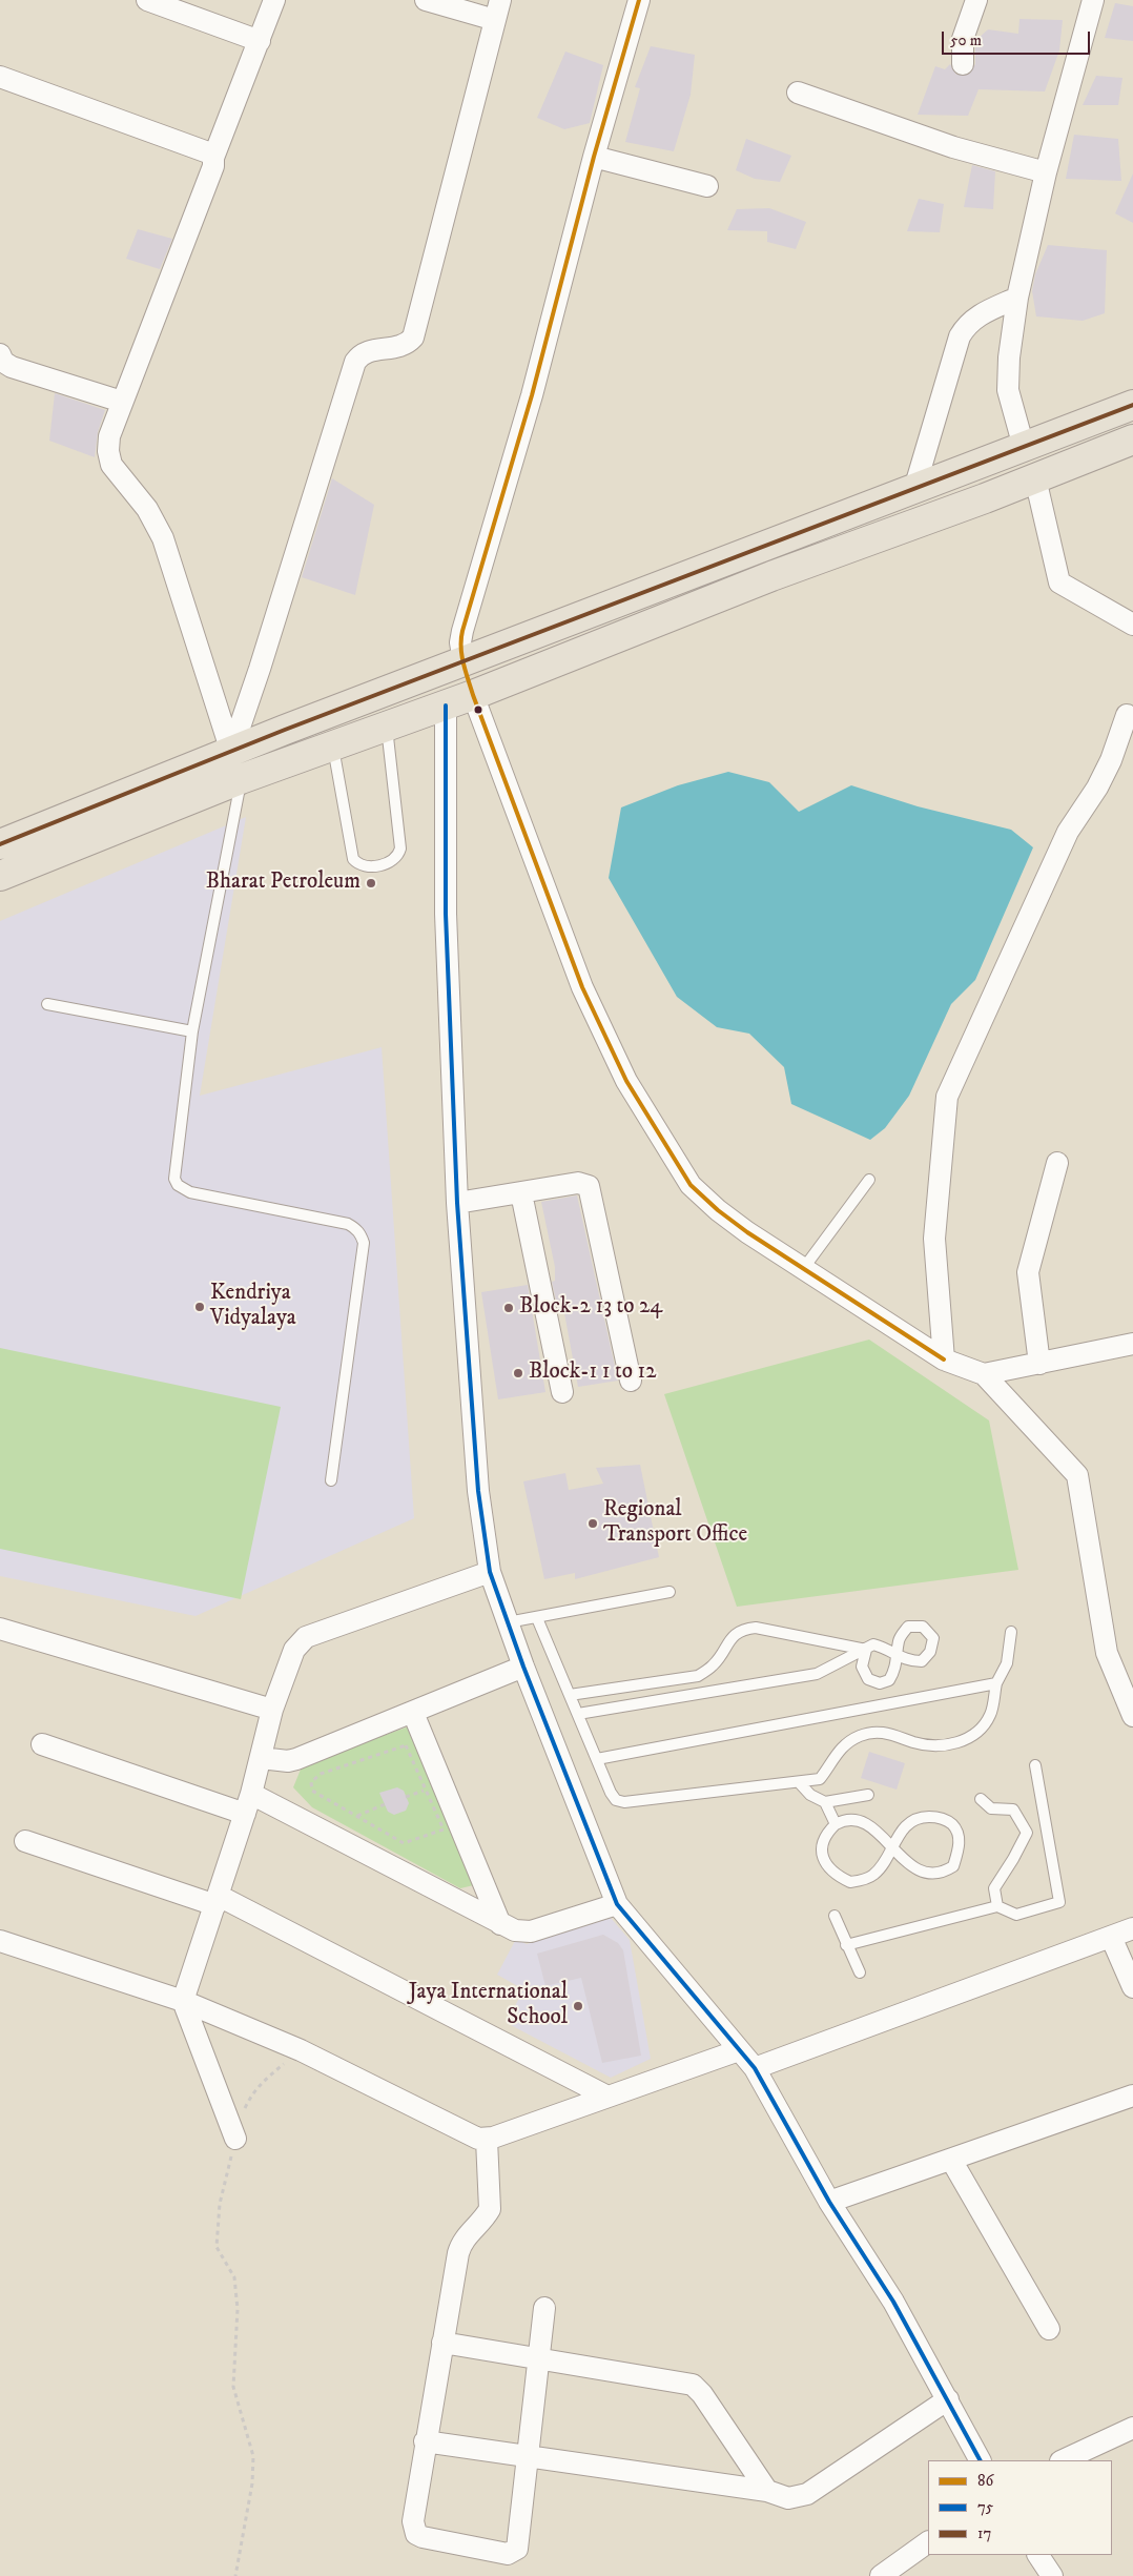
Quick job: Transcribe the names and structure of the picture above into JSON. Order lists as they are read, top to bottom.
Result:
{
  "places": [
    "Bharat Petroleum",
    "Kendriya Vidyalaya",
    "Block-2 13 to 24",
    "Block-1 1 to 12",
    "Regional Transport Office",
    "Jaya International School"
  ],
  "lines": ["transit line 86", "transit line 17", "transit line 75"],
  "legend": ["86", "75", "17"],
  "scale_bar": "50 m"
}
